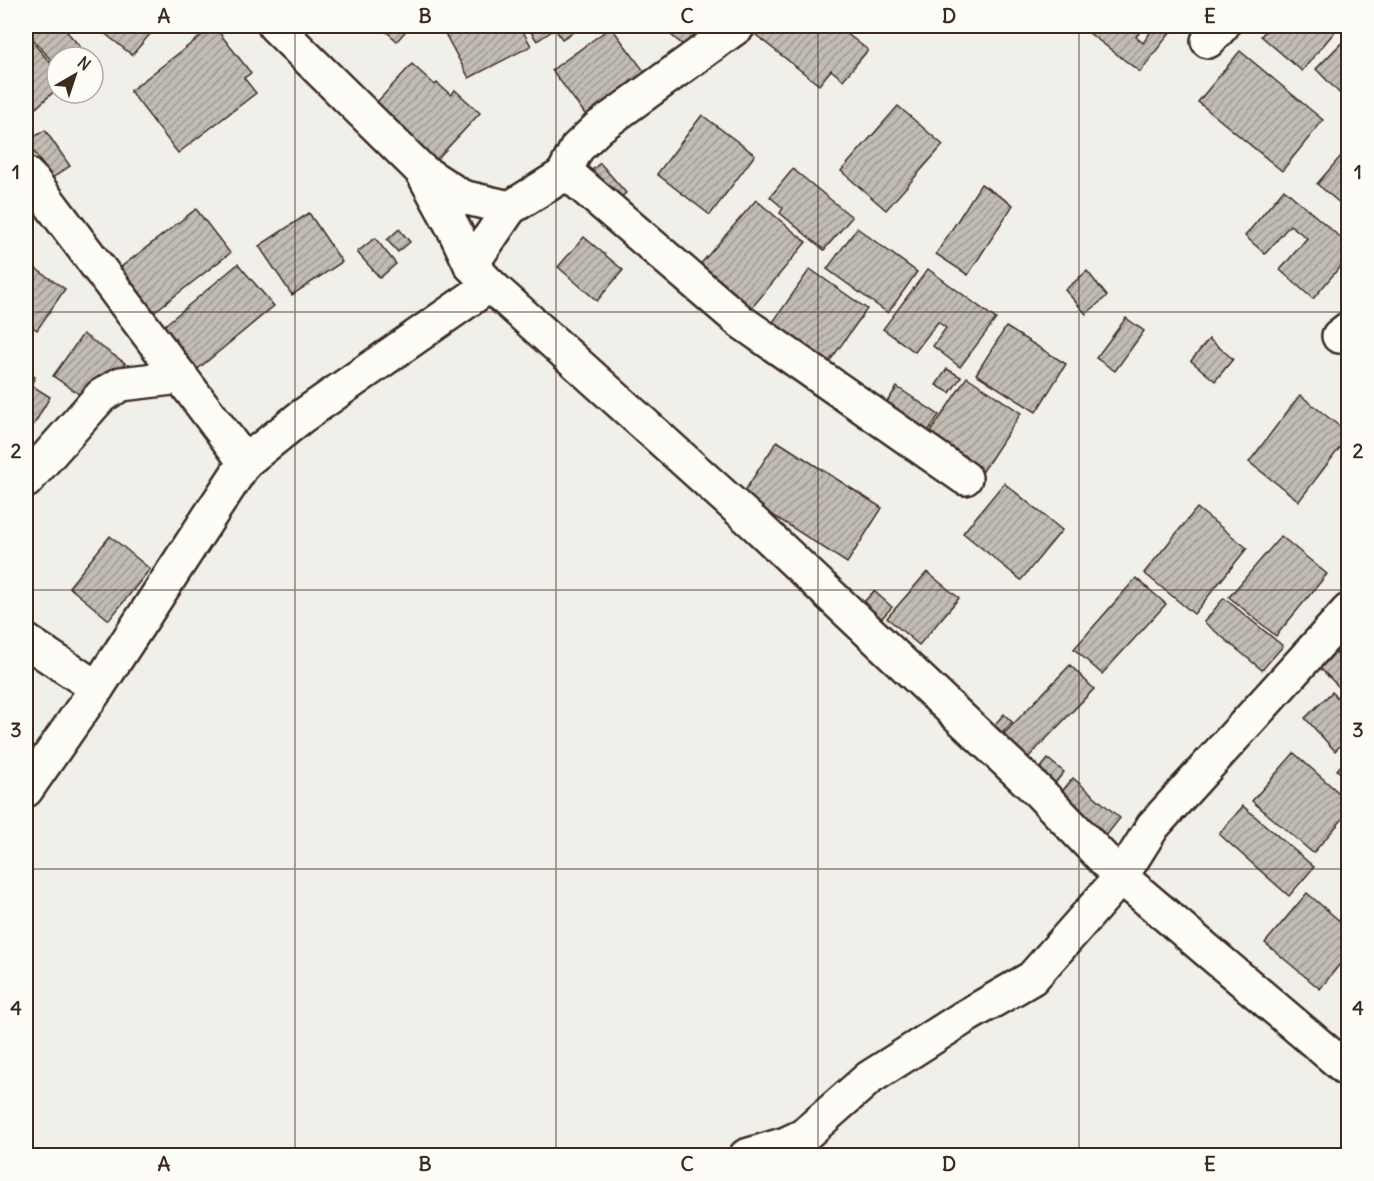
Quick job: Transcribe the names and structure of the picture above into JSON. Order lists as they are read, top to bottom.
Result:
{
  "north": "top right",
  "grid": {
    "columns": [
      "A",
      "B",
      "C",
      "D",
      "E"
    ],
    "rows": [
      "1",
      "2",
      "3",
      "4"
    ]
  }
}
